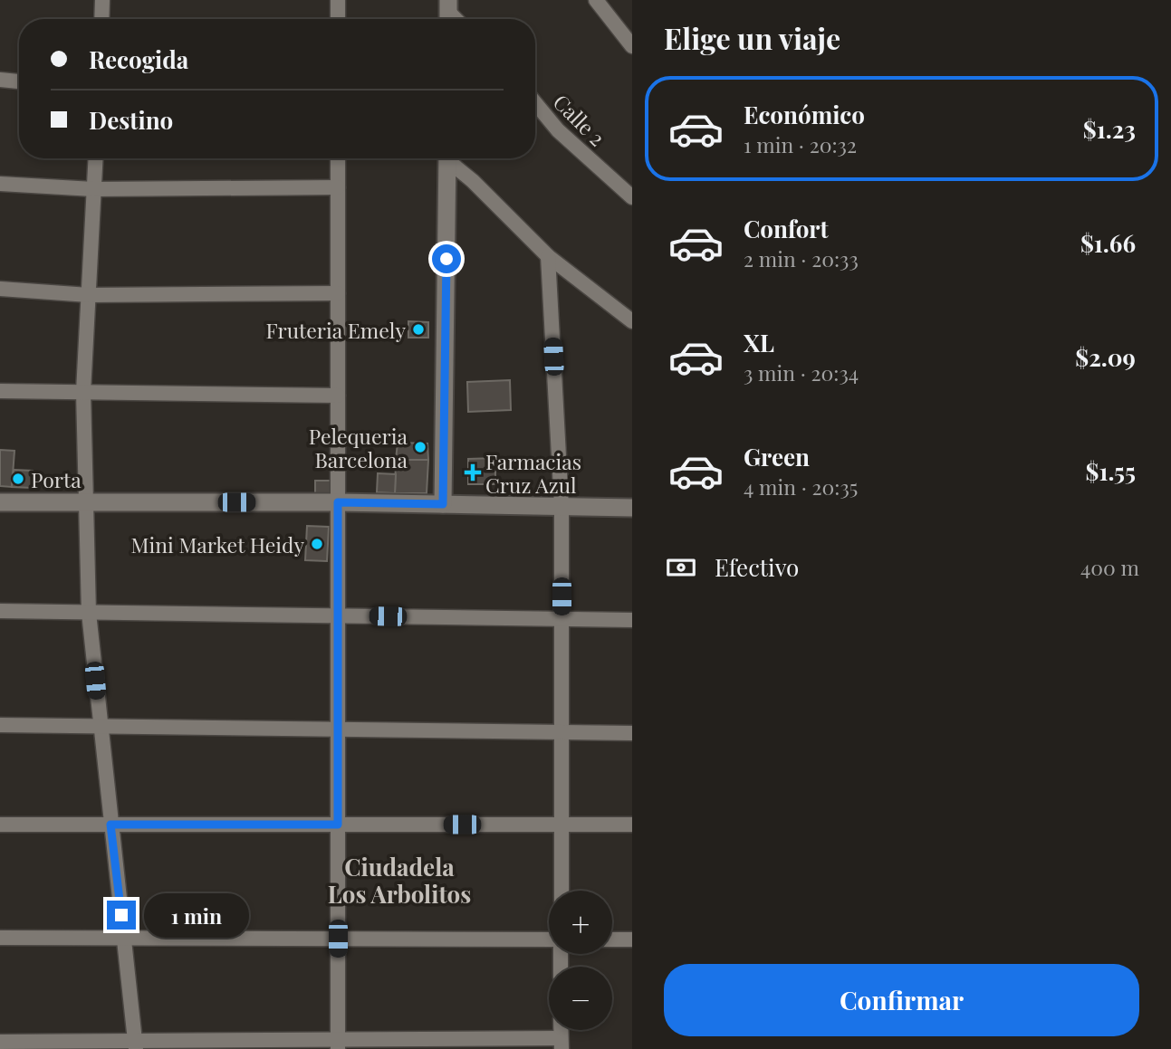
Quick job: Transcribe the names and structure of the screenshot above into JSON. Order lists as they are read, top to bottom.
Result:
{
  "streets": {
    "street": ["Calle 2"]
  },
  "districts": ["Ciudadela Los Arbolitos"],
  "places": {
    "other": [
      "Fruteria Emely",
      "Pelequeria Barcelona",
      "Porta",
      "Mini Market Heidy"
    ],
    "health": ["Farmacias Cruz Azul"]
  },
  "page": {
    "heading": "Elige un viaje",
    "banner": ["Recogida", "Destino"],
    "list": [
      {
        "name": "Económico",
        "note": "1 min · 20:32",
        "value": "$1.23"
      },
      {
        "name": "Confort",
        "note": "2 min · 20:33",
        "value": "$1.66"
      },
      {
        "name": "XL",
        "note": "3 min · 20:34",
        "value": "$2.09"
      },
      {
        "name": "Green",
        "note": "4 min · 20:35",
        "value": "$1.55"
      }
    ],
    "pay": ["Efectivo", "400 m"],
    "map_buttons": ["+", "−"],
    "bubble": "1 min",
    "buttons": "Confirmar"
  }
}
